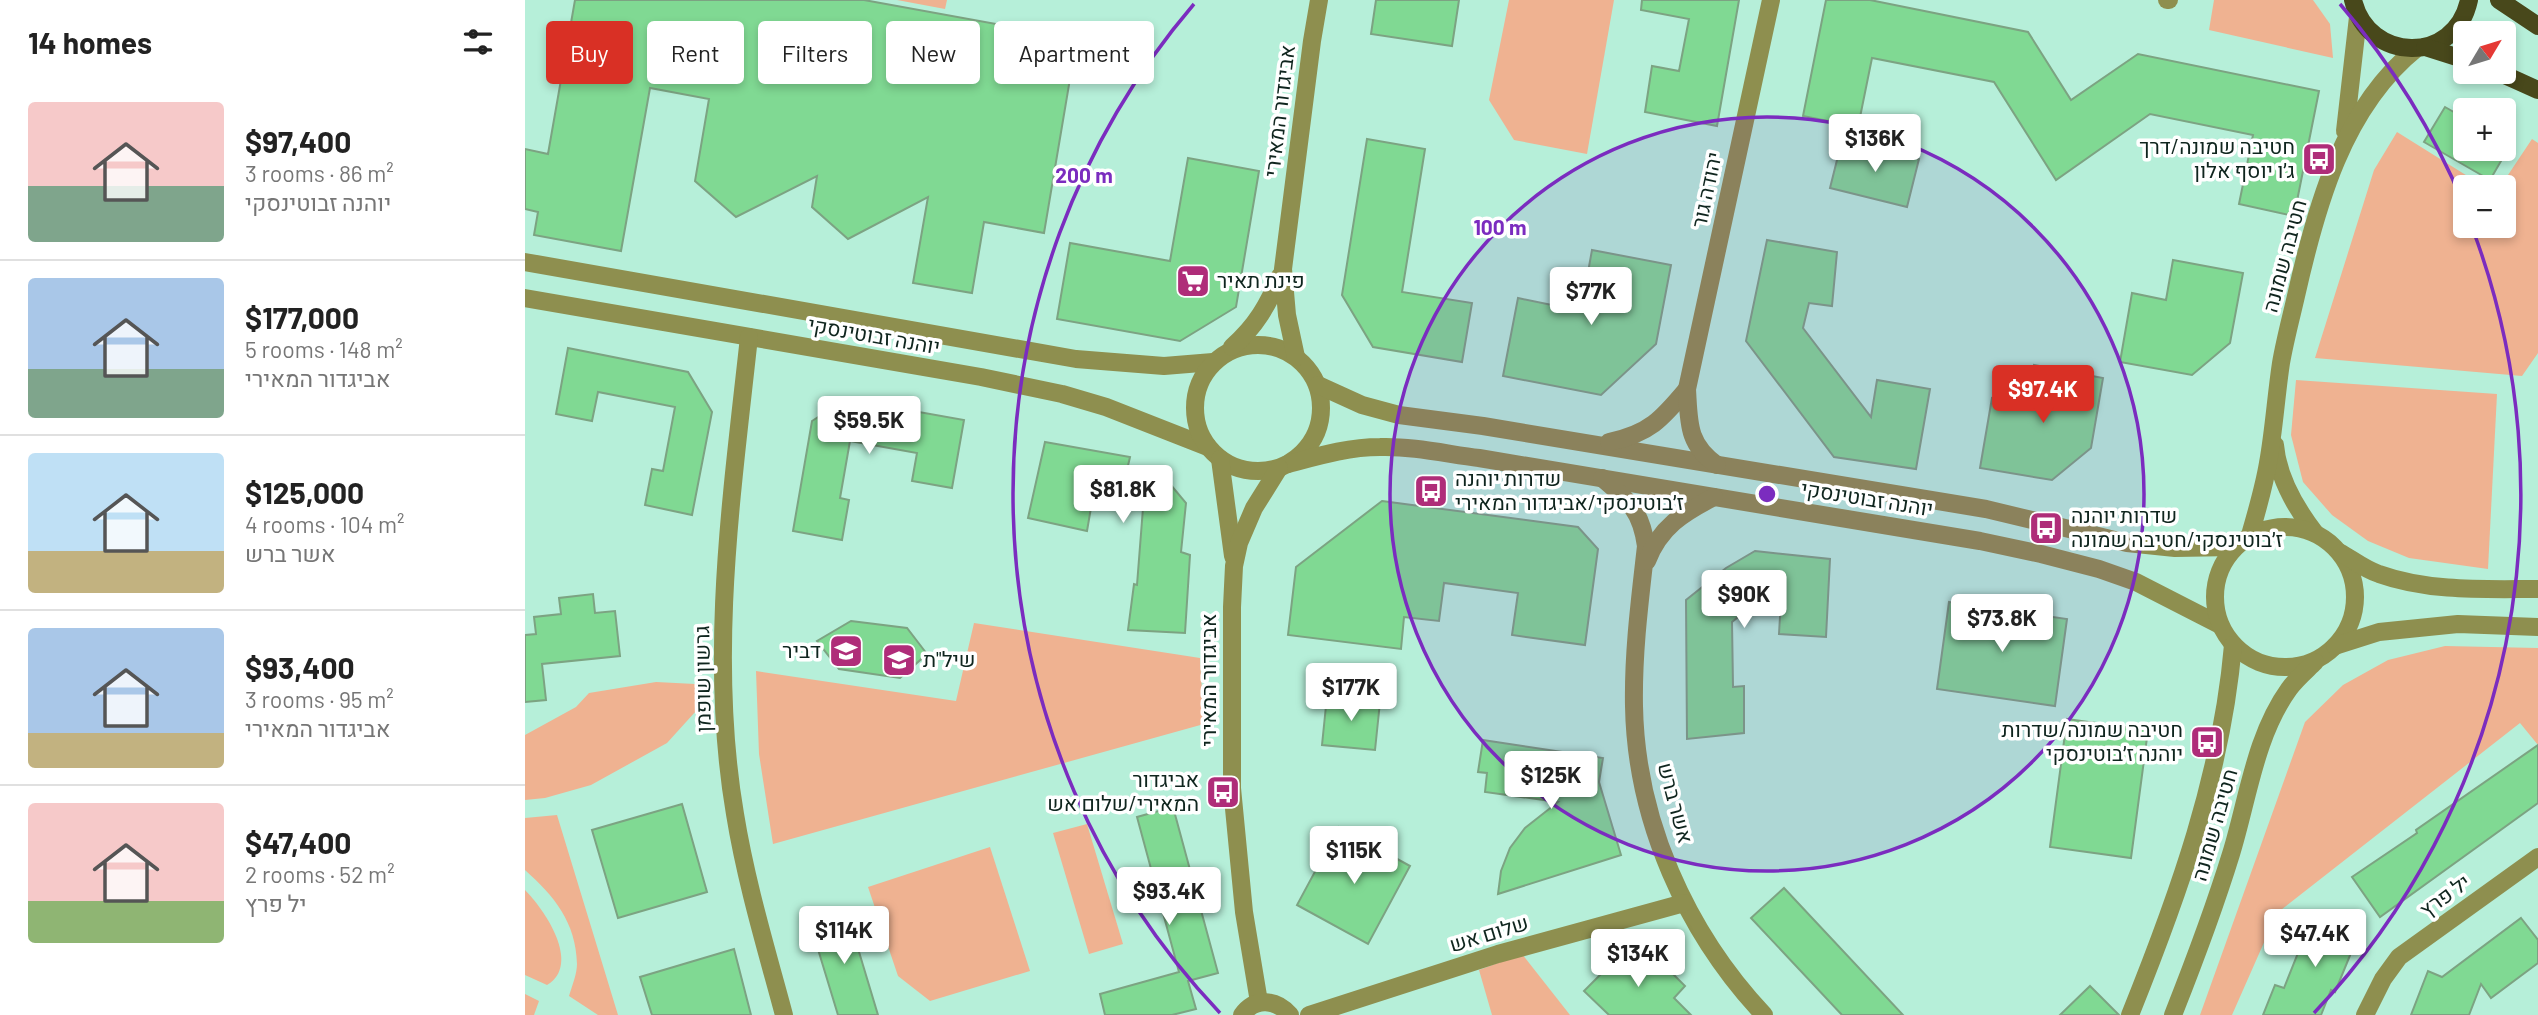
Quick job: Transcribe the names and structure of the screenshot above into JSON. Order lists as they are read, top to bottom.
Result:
{
  "streets": {
    "street": [
      "אביגדור המאירי",
      "יהודה גור",
      "חטיבה שמונה",
      "יוהנה זבוטינסקי",
      "גרשון שופמן",
      "אשר ברש",
      "יל פרץ",
      "שלום אש"
    ]
  },
  "crossings": [
    ["אביגדור המאירי", "יוהנה זבוטינסקי"],
    ["יהודה גור", "יוהנה זבוטינסקי"],
    ["חטיבה שמונה", "יוהנה זבוטינסקי"],
    ["יוהנה זבוטינסקי", "גרשון שופמן"],
    ["יוהנה זבוטינסקי", "אשר ברש"],
    ["אשר ברש", "שלום אש"]
  ],
  "places": {
    "bus stop": [
      "חטיבה שמונה/דרך ג׳ו יוסף אלון",
      "שדרות יוהנה ז׳בוטינסקי/אביגדור המאירי",
      "שדרות יוהנה ז׳בוטינסקי/חטיבה שמונה",
      "חטיבה שמונה/שדרות יוהנה ז׳בוטינסקי",
      "אביגדור המאירי/שלום אש"
    ],
    "supermarket": ["פינת תאיר"],
    "school or university": ["דביר", "שיל\"ת"]
  },
  "north": "top right",
  "page": {
    "heading": "14 homes",
    "map_buttons": ["+", "−"],
    "chip": [
      "Buy",
      "Rent",
      "Filters",
      "New",
      "Apartment"
    ],
    "list": [
      {
        "name": "$97,400",
        "note": "3 rooms · 86 m² · יוהנה זבוטינסקי"
      },
      {
        "name": "$177,000",
        "note": "5 rooms · 148 m² · אביגדור המאירי"
      },
      {
        "name": "$125,000",
        "note": "4 rooms · 104 m² · אשר ברש"
      },
      {
        "name": "$93,400",
        "note": "3 rooms · 95 m² · אביגדור המאירי"
      },
      {
        "name": "$47,400",
        "note": "2 rooms · 52 m² · יל פרץ"
      }
    ],
    "price": [
      "$136K",
      "$77K",
      "$97.4K",
      "$59.5K",
      "$81.8K",
      "$90K",
      "$73.8K",
      "$177K",
      "$125K",
      "$115K",
      "$93.4K",
      "$114K",
      "$47.4K",
      "$134K"
    ]
  },
  "rings": ["200 m", "100 m"]
}
